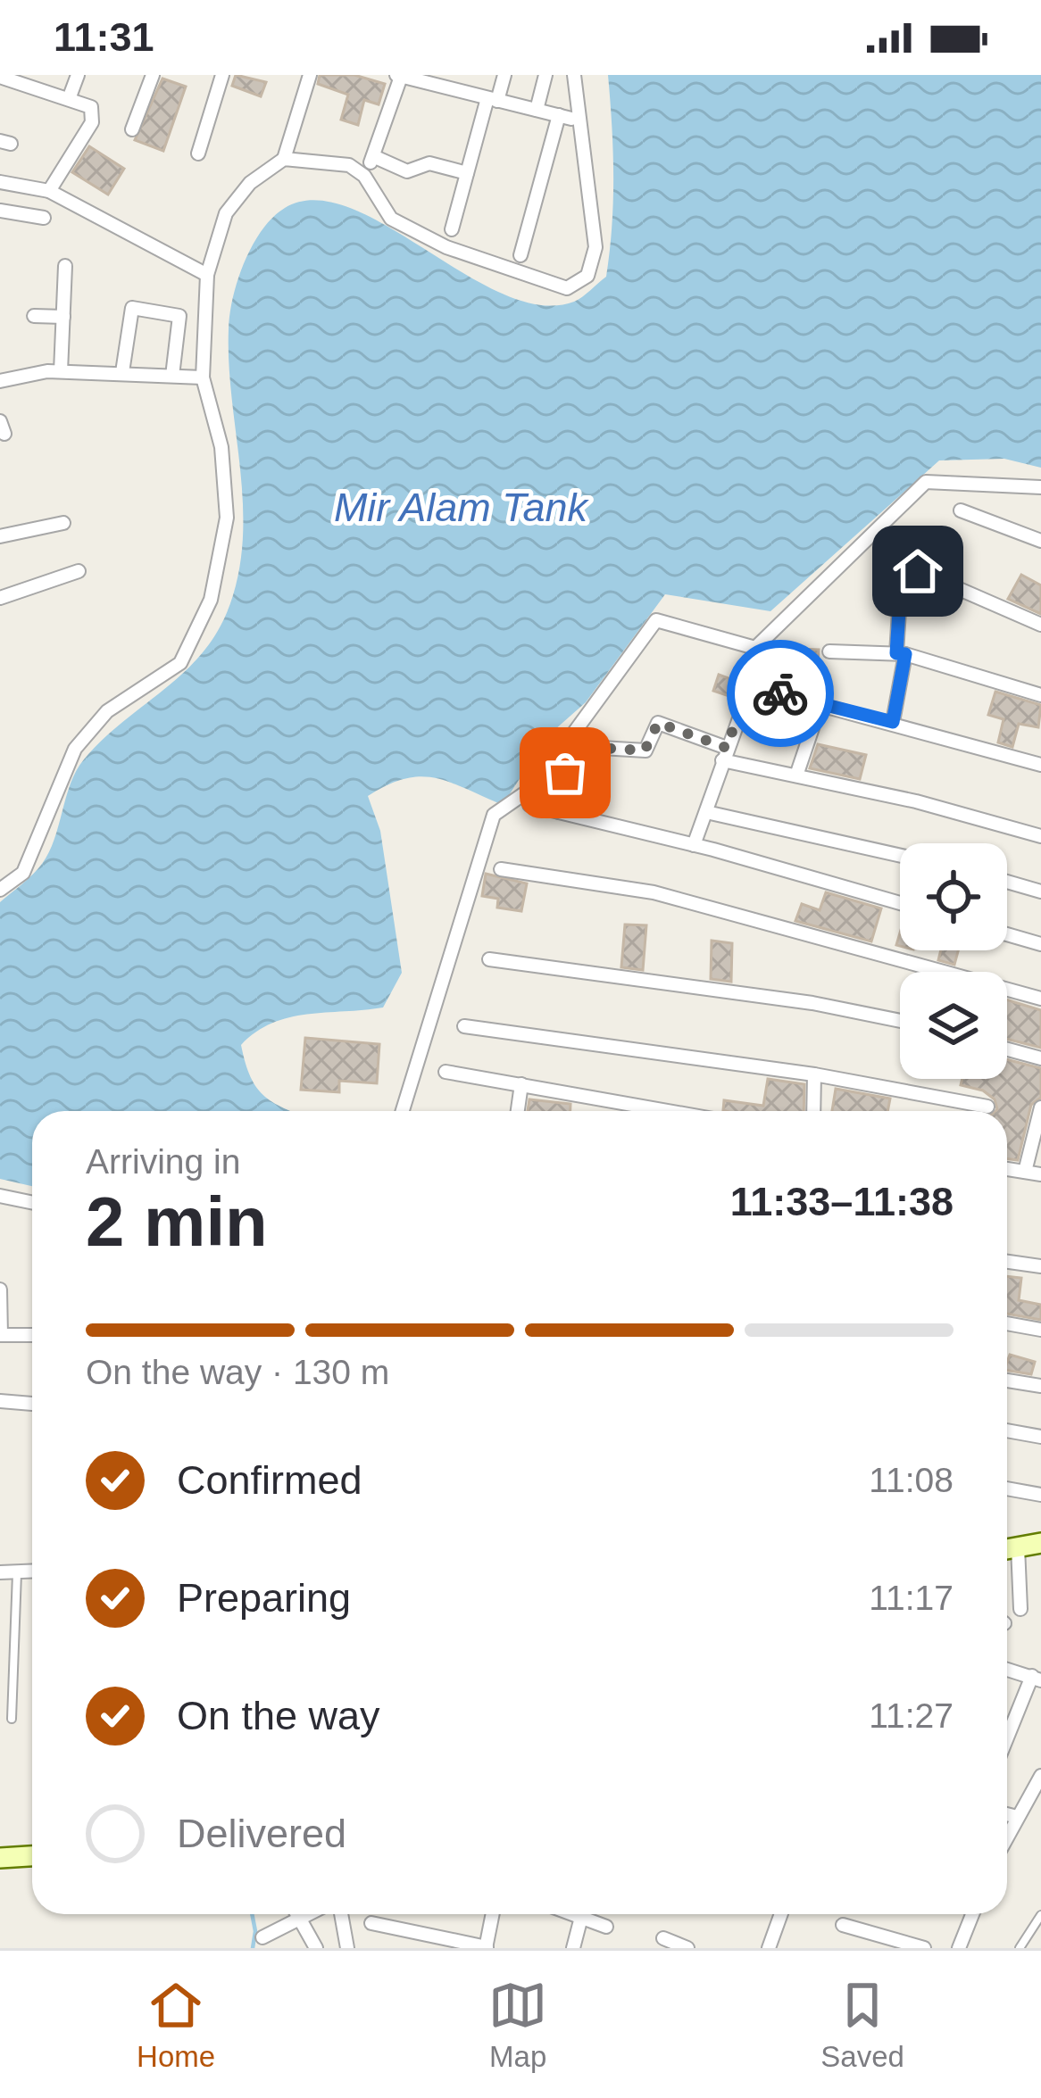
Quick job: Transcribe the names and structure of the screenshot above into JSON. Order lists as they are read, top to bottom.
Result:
{
  "water": ["Mir Alam Tank"],
  "page": {
    "status": "11:31",
    "heading": ["2 min", "Arriving in", "11:33–11:38"],
    "bar": "On the way · 130 m",
    "list": [
      ["Confirmed", "11:08"],
      ["Preparing", "11:17"],
      ["On the way", "11:27"],
      "Delivered"
    ],
    "tabs": ["Home", "Map", "Saved"]
  }
}
